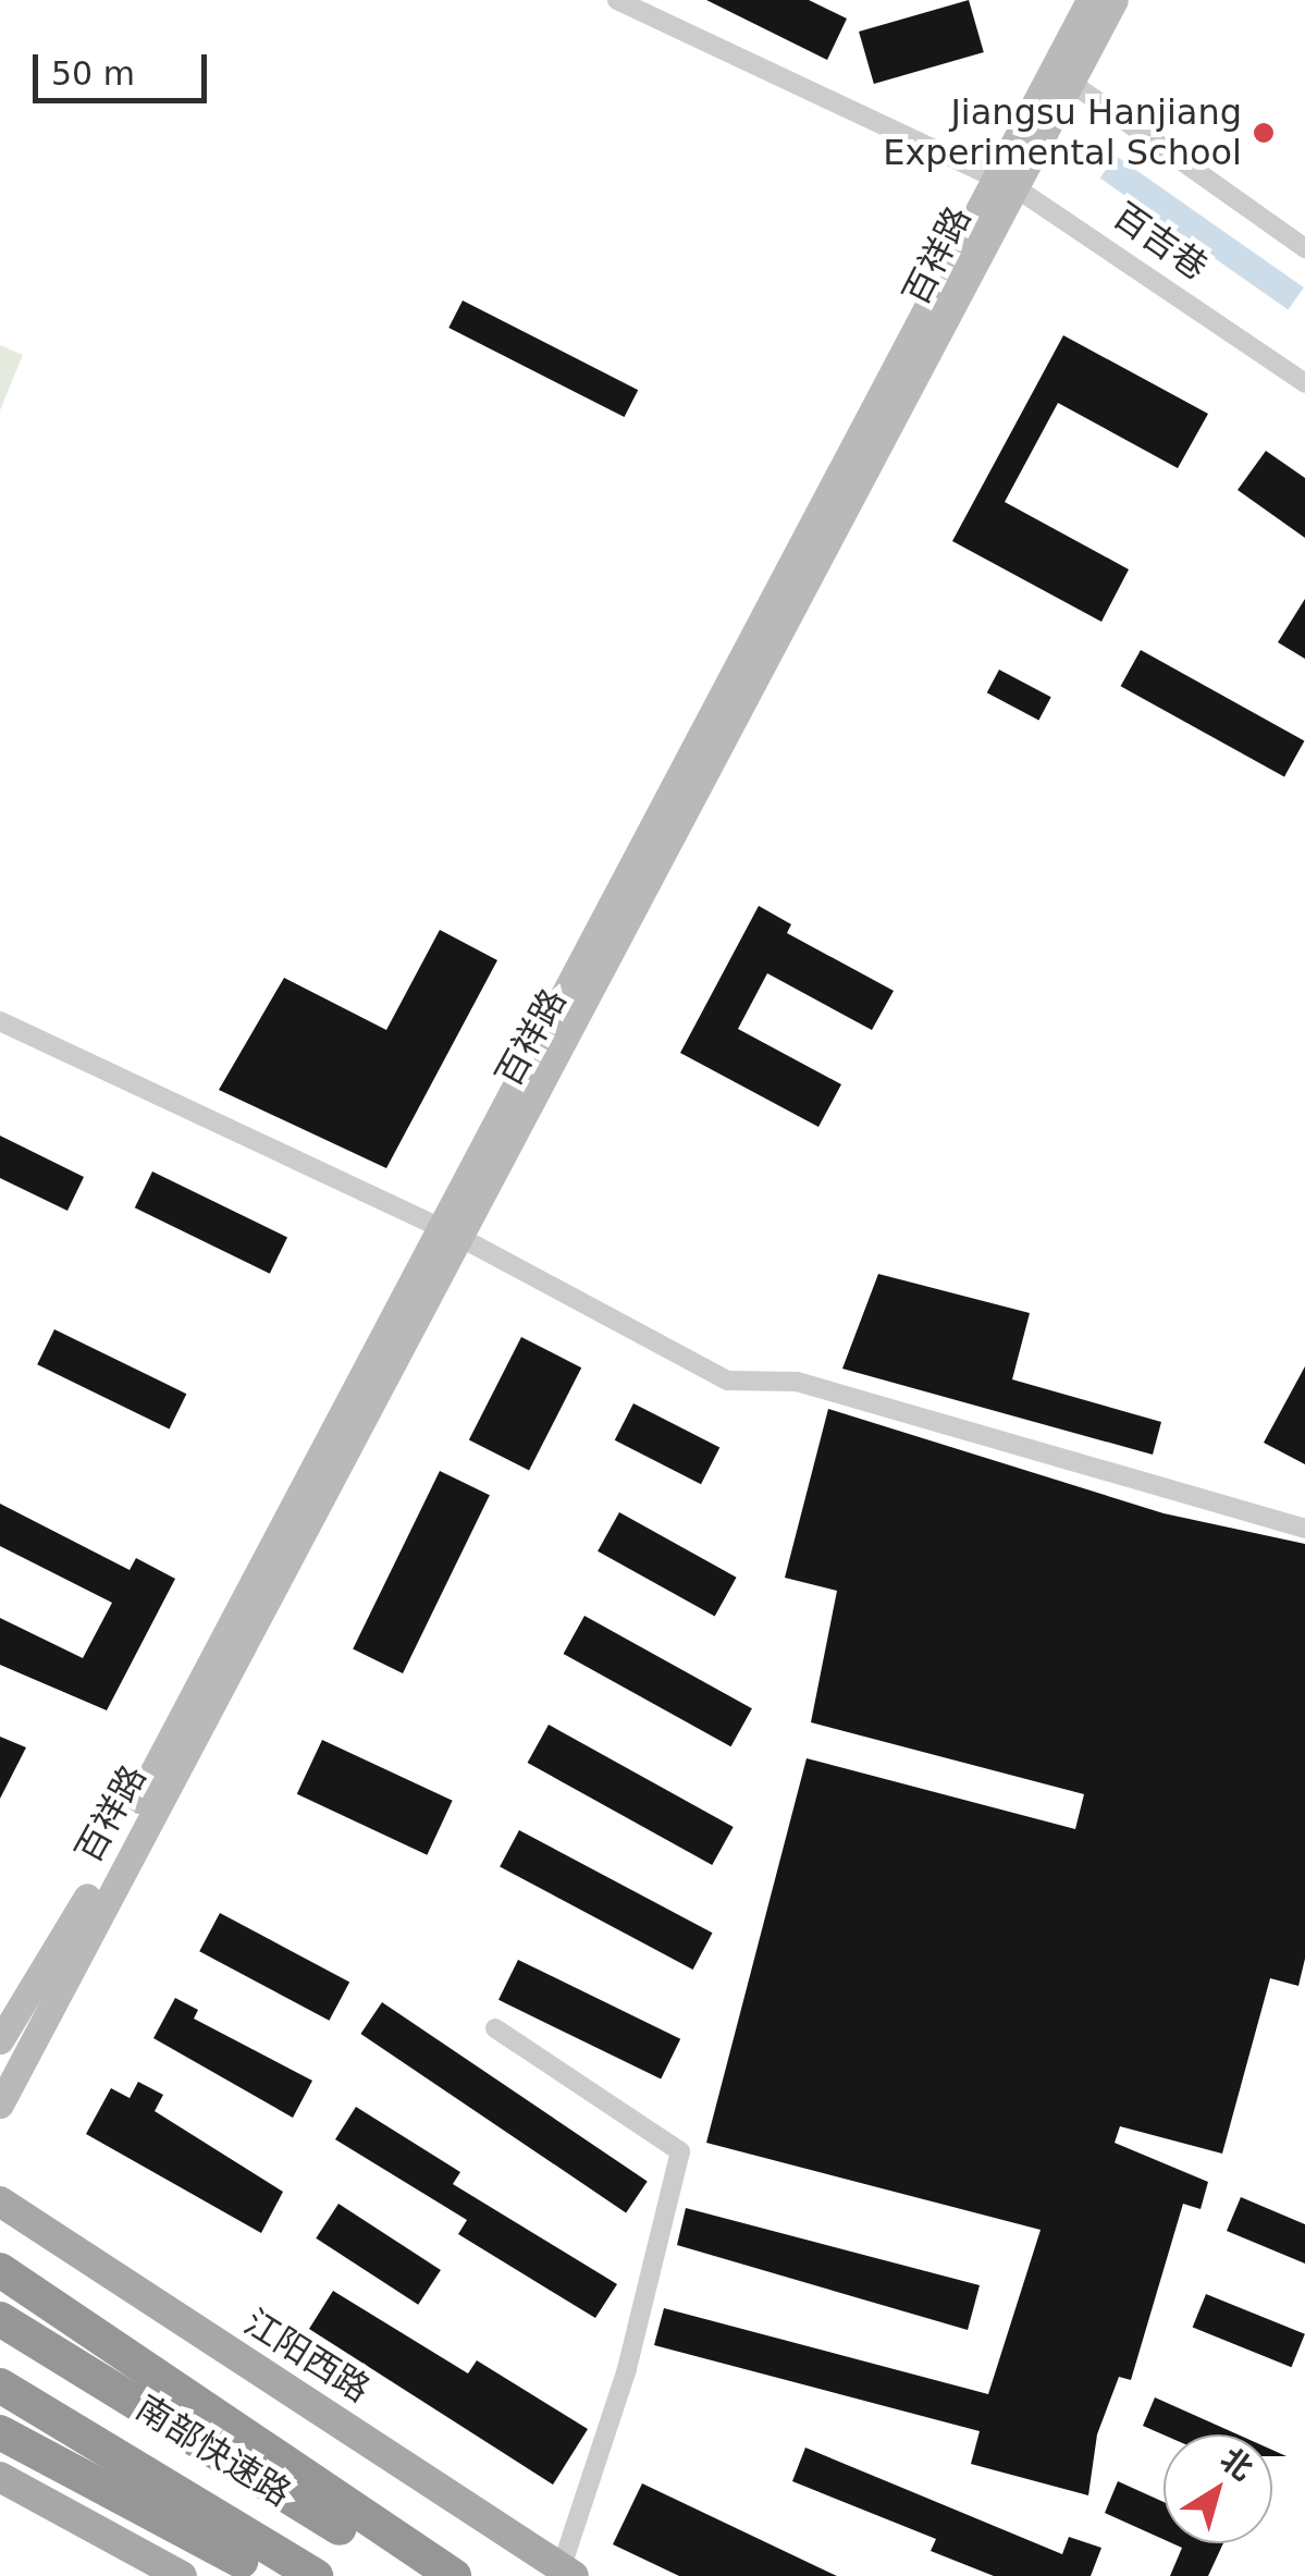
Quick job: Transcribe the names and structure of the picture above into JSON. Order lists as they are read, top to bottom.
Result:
{
  "streets": {
    "highway": ["南部快速路"],
    "main road": ["江阳西路"],
    "street": ["百吉巷", "百祥路"]
  },
  "crossings": [
    ["百吉巷", "百祥路"]
  ],
  "places": ["Jiangsu Hanjiang Experimental School"],
  "scale_bar": "50 m",
  "north": "top right"
}
